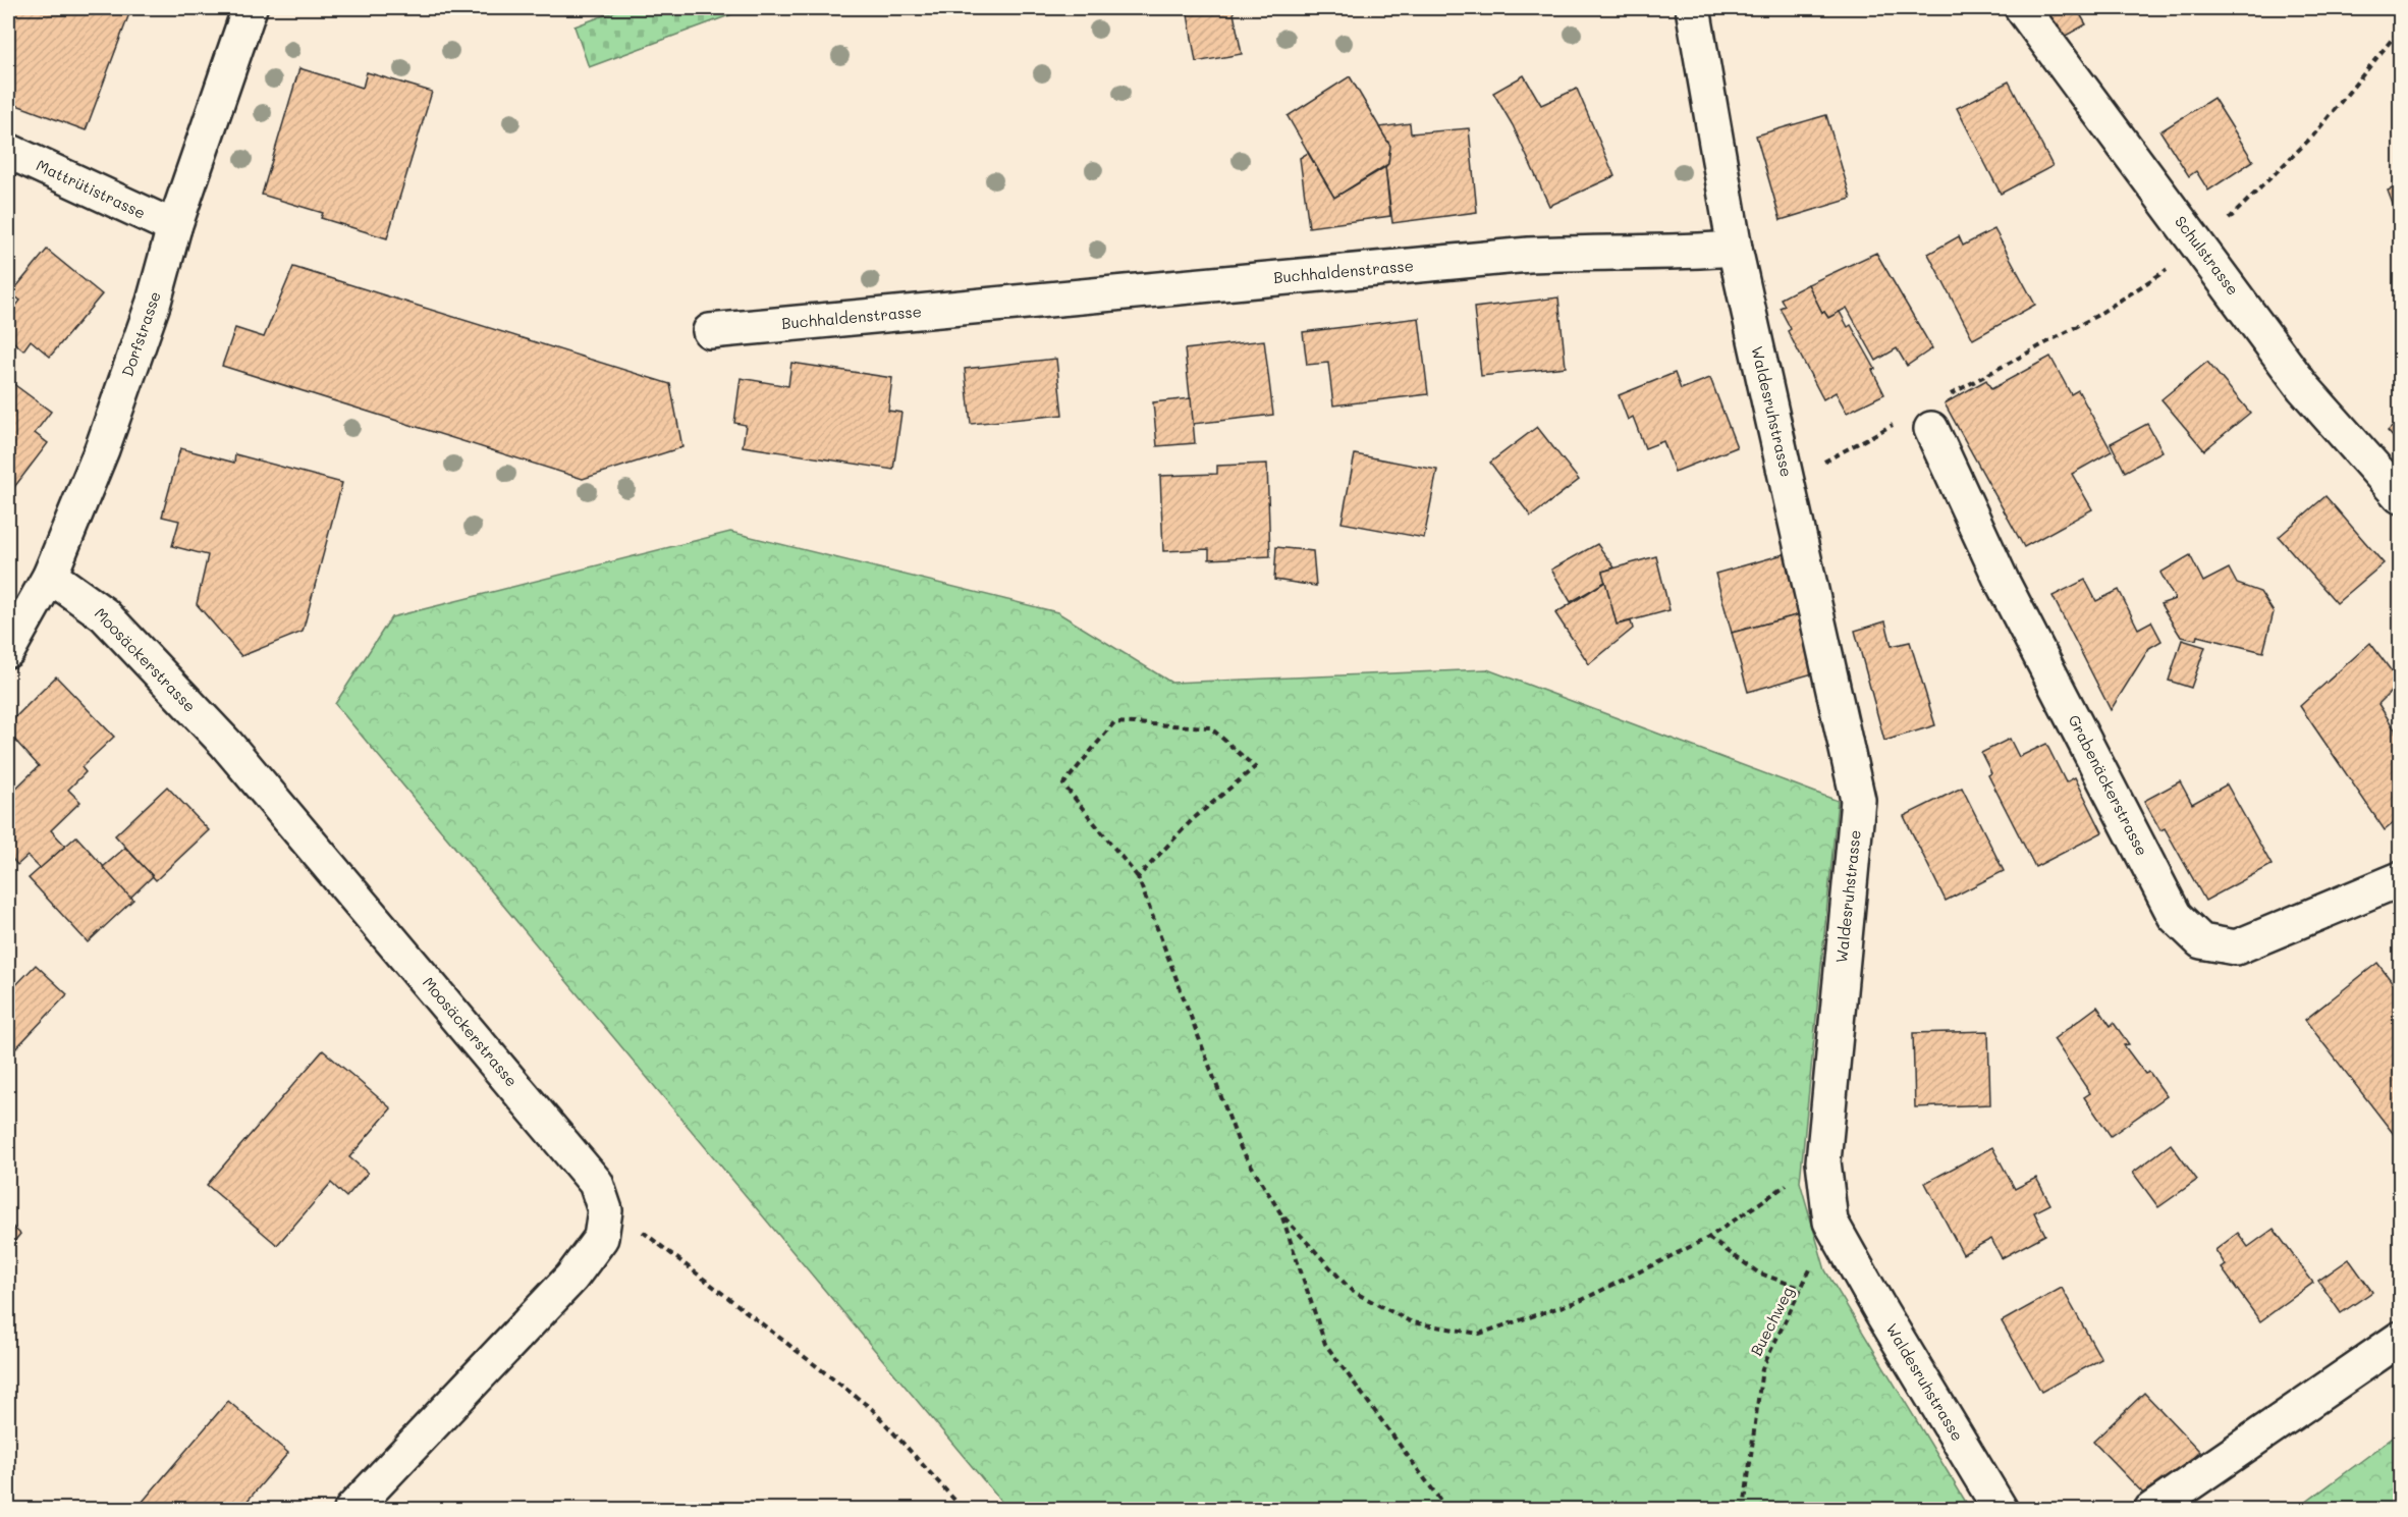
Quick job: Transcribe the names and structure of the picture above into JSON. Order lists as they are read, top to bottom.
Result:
{
  "streets": {
    "street": [
      "Mattrütistrasse",
      "Schulstrasse",
      "Buchhaldenstrasse",
      "Dorfstrasse",
      "Waldesruhstrasse",
      "Moosäckerstrasse",
      "Grabenäckerstrasse"
    ],
    "path": ["Buechweg"]
  },
  "crossings": [
    ["Mattrütistrasse", "Dorfstrasse"],
    ["Buchhaldenstrasse", "Waldesruhstrasse"],
    ["Dorfstrasse", "Moosäckerstrasse"],
    ["Waldesruhstrasse", "Buechweg"]
  ]
}
